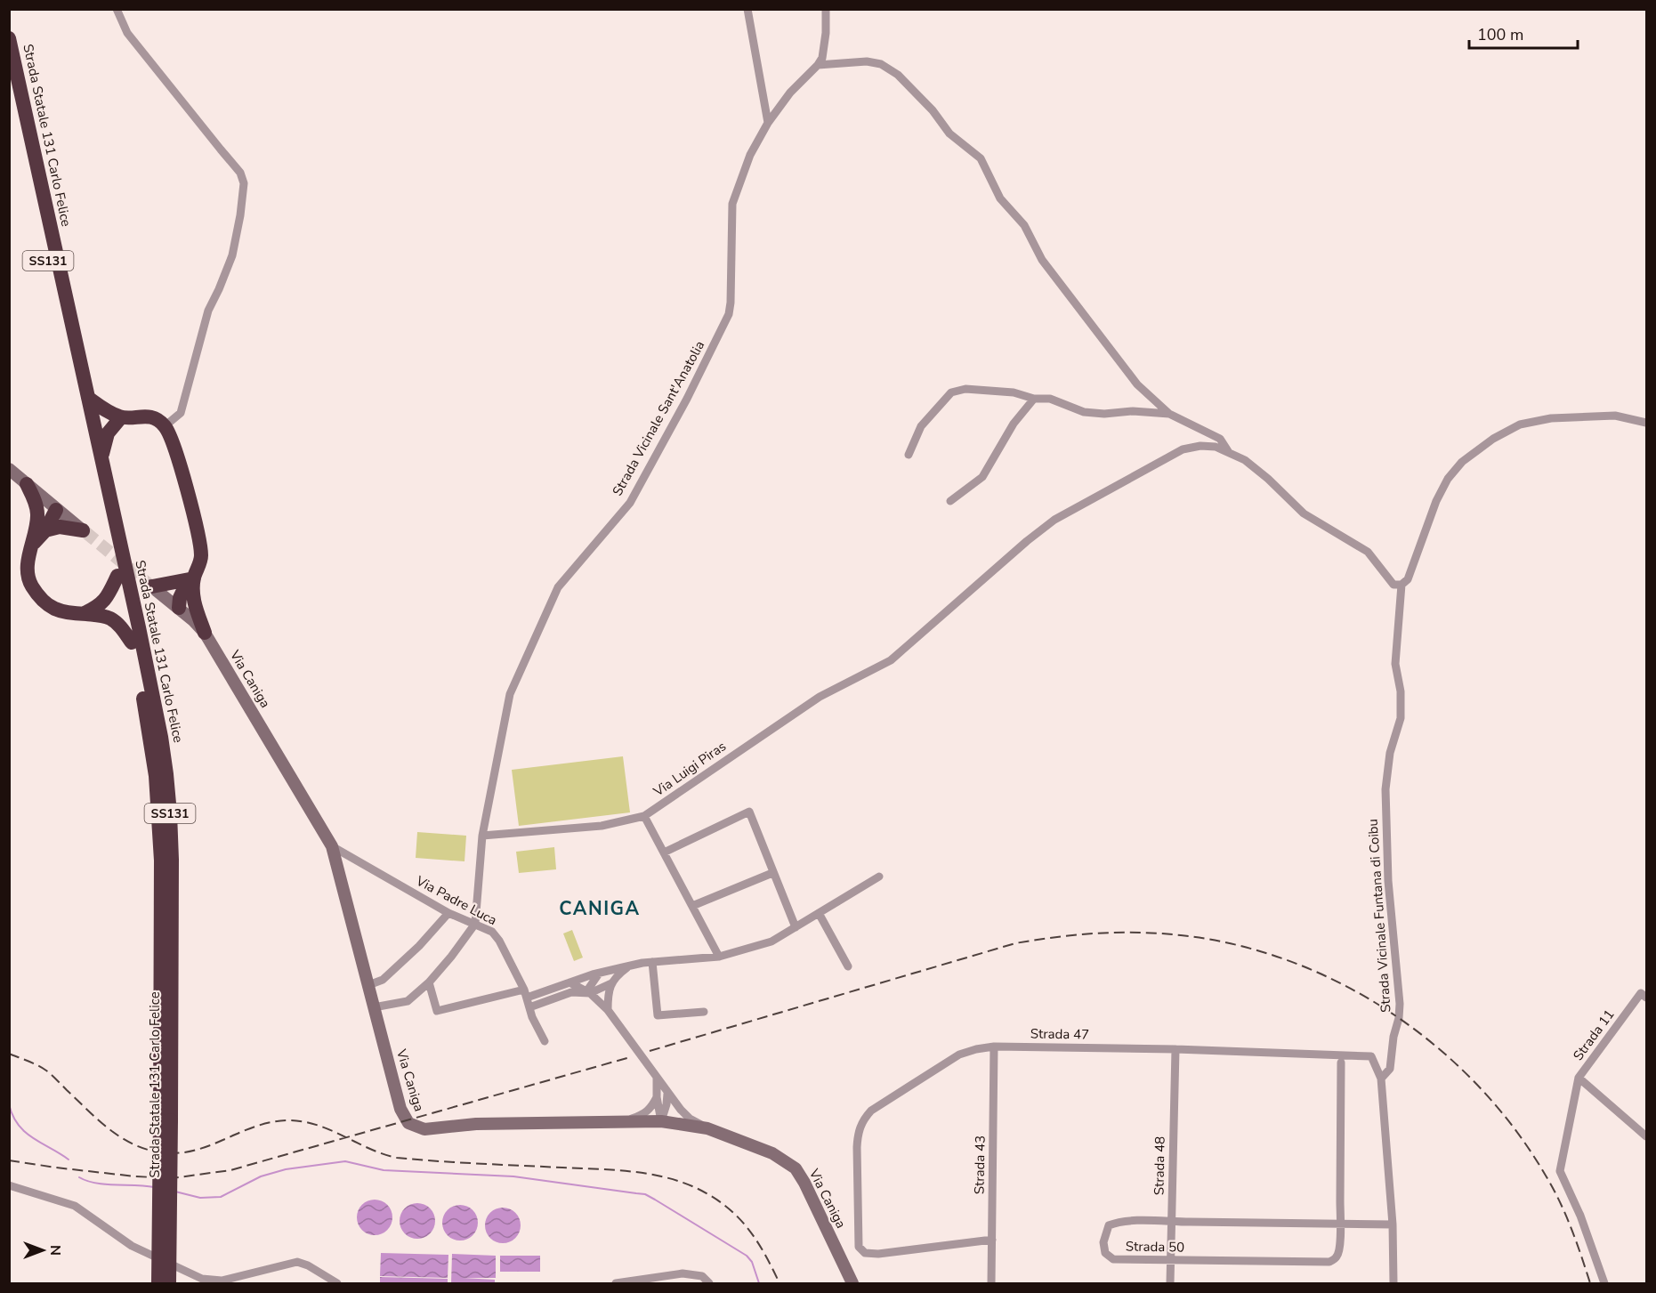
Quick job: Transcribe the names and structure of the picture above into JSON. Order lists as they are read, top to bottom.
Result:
{
  "streets": {
    "highway": ["Strada Statale 131 Carlo Felice", "SS131"],
    "street": [
      "Strada Vicinale Sant'Anatolia",
      "Via Caniga",
      "Via Luigi Piras",
      "Via Padre Luca",
      "Strada Vicinale Funtana di Coibu",
      "Strada 47",
      "Strada 11",
      "Strada 43",
      "Strada 48",
      "Strada 50"
    ]
  },
  "crossings": [
    ["Strada Vicinale Sant'Anatolia", "Via Luigi Piras"],
    ["Strada Vicinale Sant'Anatolia", "Via Padre Luca"],
    ["Via Caniga", "Via Padre Luca"],
    ["Strada Vicinale Funtana di Coibu", "Strada 47"],
    ["Strada 47", "Strada 43"],
    ["Strada 47", "Strada 48"],
    ["Strada 47", "Strada 50"],
    ["Strada 48", "Strada 50"]
  ],
  "districts": ["CANIGA"],
  "scale_bar": "100 m",
  "north": "right"
}
